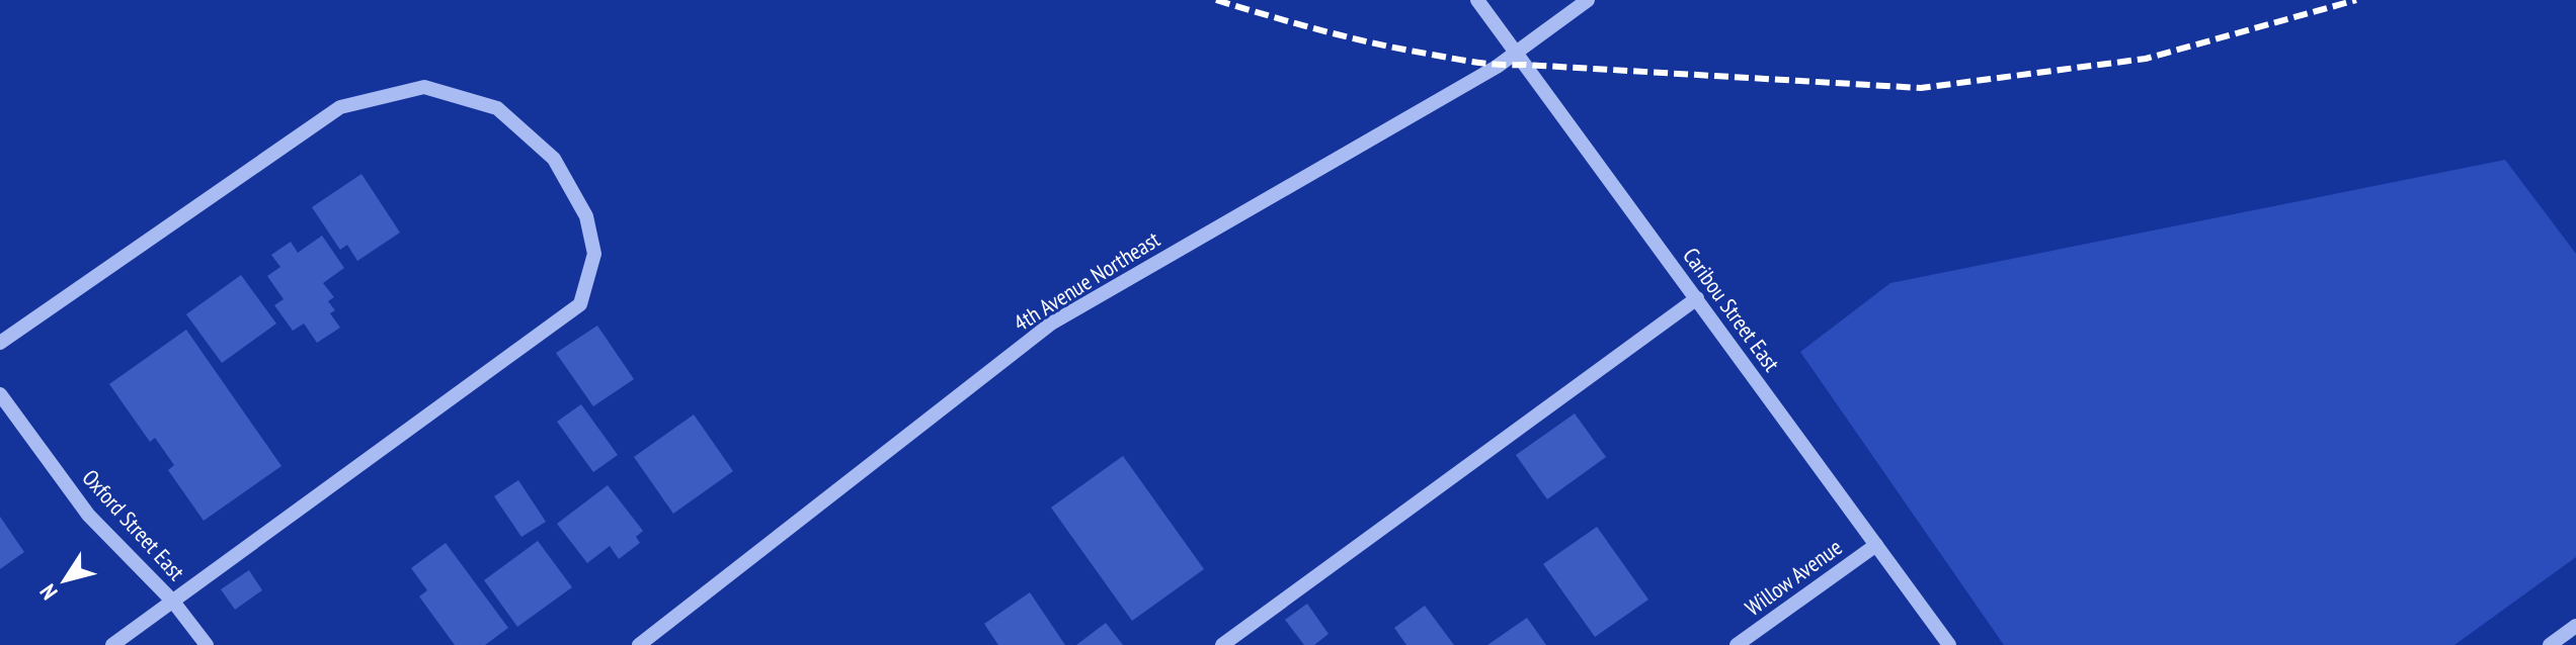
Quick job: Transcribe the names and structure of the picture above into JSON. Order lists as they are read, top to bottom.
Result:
{
  "streets": {
    "street": [
      "4th Avenue Northeast",
      "Caribou Street East",
      "Oxford Street East",
      "Willow Avenue"
    ]
  },
  "crossings": [
    ["4th Avenue Northeast", "Caribou Street East"],
    ["Caribou Street East", "Willow Avenue"]
  ],
  "north": "bottom left"
}
